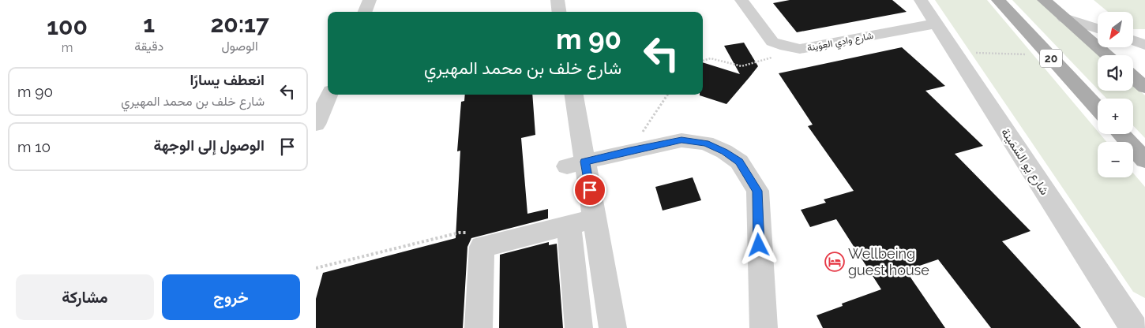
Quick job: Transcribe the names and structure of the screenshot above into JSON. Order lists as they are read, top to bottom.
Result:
{
  "streets": {
    "main road": ["20"],
    "street": ["شارع وادِي العِوَينة", "شارع يَو السِّمَينة"]
  },
  "crossings": [
    ["شارع وادِي العِوَينة", "شارع يَو السِّمَينة"]
  ],
  "places": {
    "hotel": ["Wellbeing guest house"]
  },
  "north": "bottom left",
  "page": {
    "eta": [
      "20:17",
      "الوصول",
      "1",
      "دقيقة",
      "100",
      "m"
    ],
    "map_buttons": ["+", "−"],
    "turn": ["90 m", "شارع خلف بن محمد المهيري"],
    "list": [
      {
        "name": "انعطف يسارًا",
        "note": "شارع خلف بن محمد المهيري",
        "value": "90 m"
      },
      {
        "name": "الوصول إلى الوجهة",
        "value": "10 m"
      }
    ],
    "buttons": ["خروج", "مشاركة"]
  }
}
